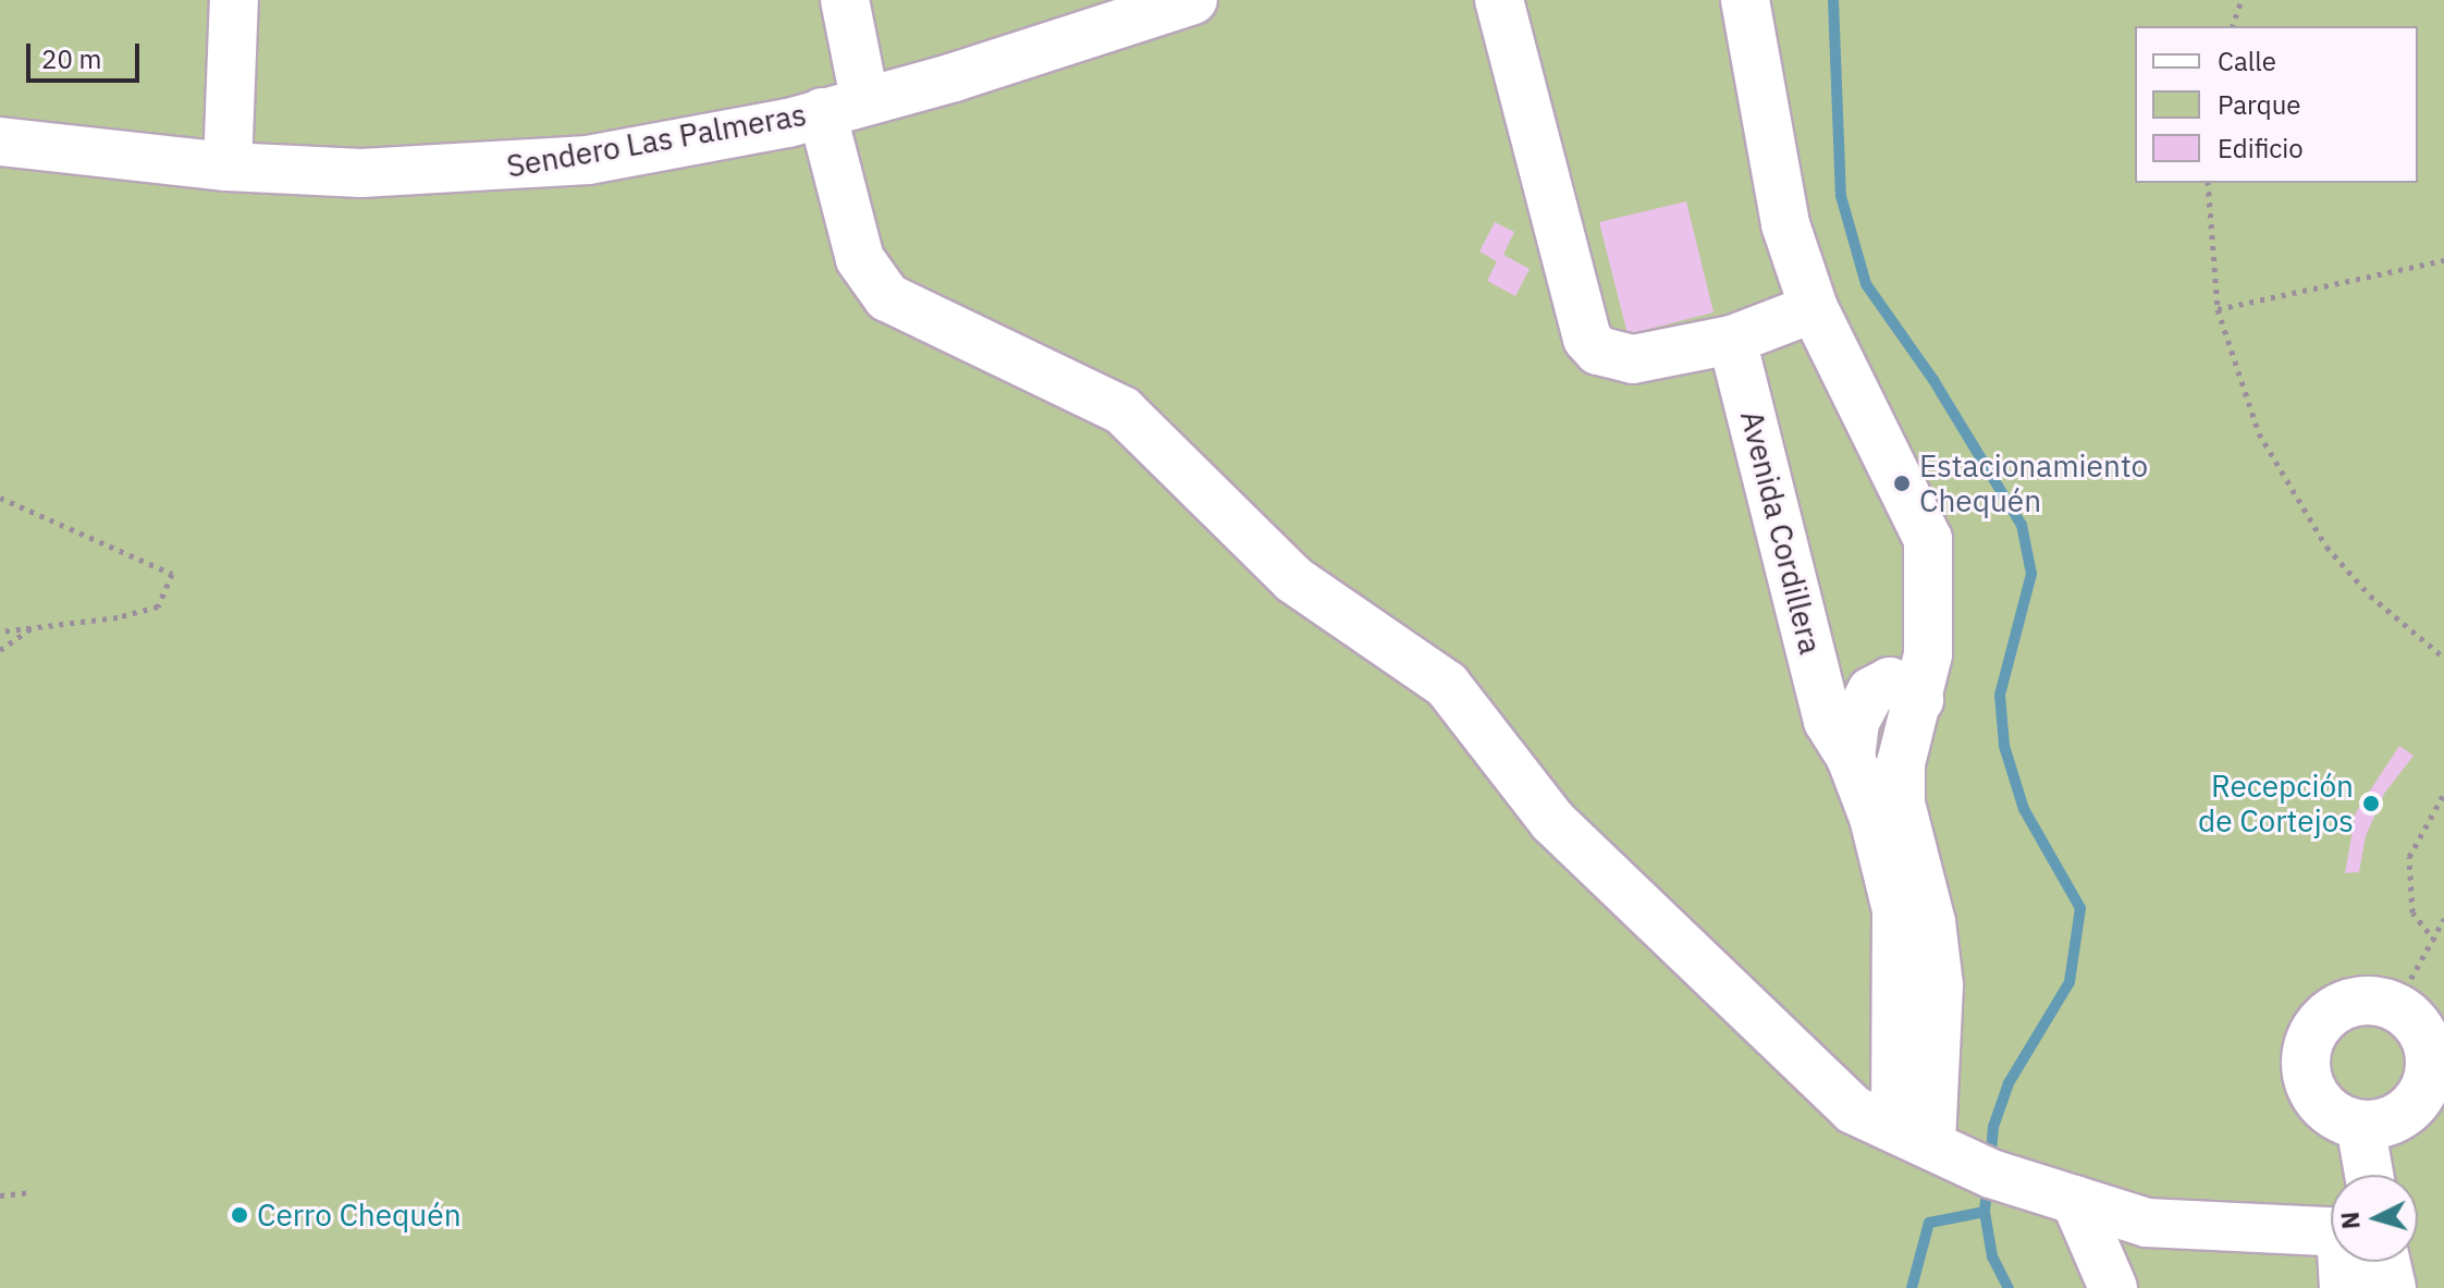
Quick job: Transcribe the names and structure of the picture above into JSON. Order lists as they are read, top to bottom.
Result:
{
  "streets": {
    "lane": ["Sendero Las Palmeras", "Avenida Cordillera"]
  },
  "places": ["Estacionamiento Chequén", "Recepción de Cortejos", "Cerro Chequén"],
  "legend": ["Calle", "Parque", "Edificio"],
  "scale_bar": "20 m",
  "north": "left"
}
